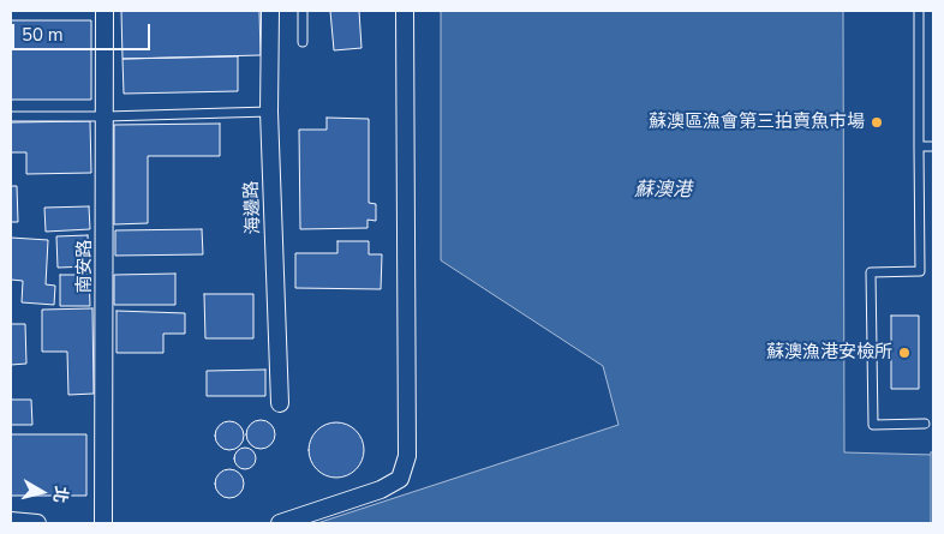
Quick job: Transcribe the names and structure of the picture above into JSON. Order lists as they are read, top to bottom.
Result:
{
  "streets": {
    "street": ["海邊路", "南安路"]
  },
  "water": ["蘇澳港"],
  "places": ["蘇澳區漁會第三拍賣魚市場", "蘇澳漁港安檢所"],
  "scale_bar": "50 m",
  "north": "right"
}
